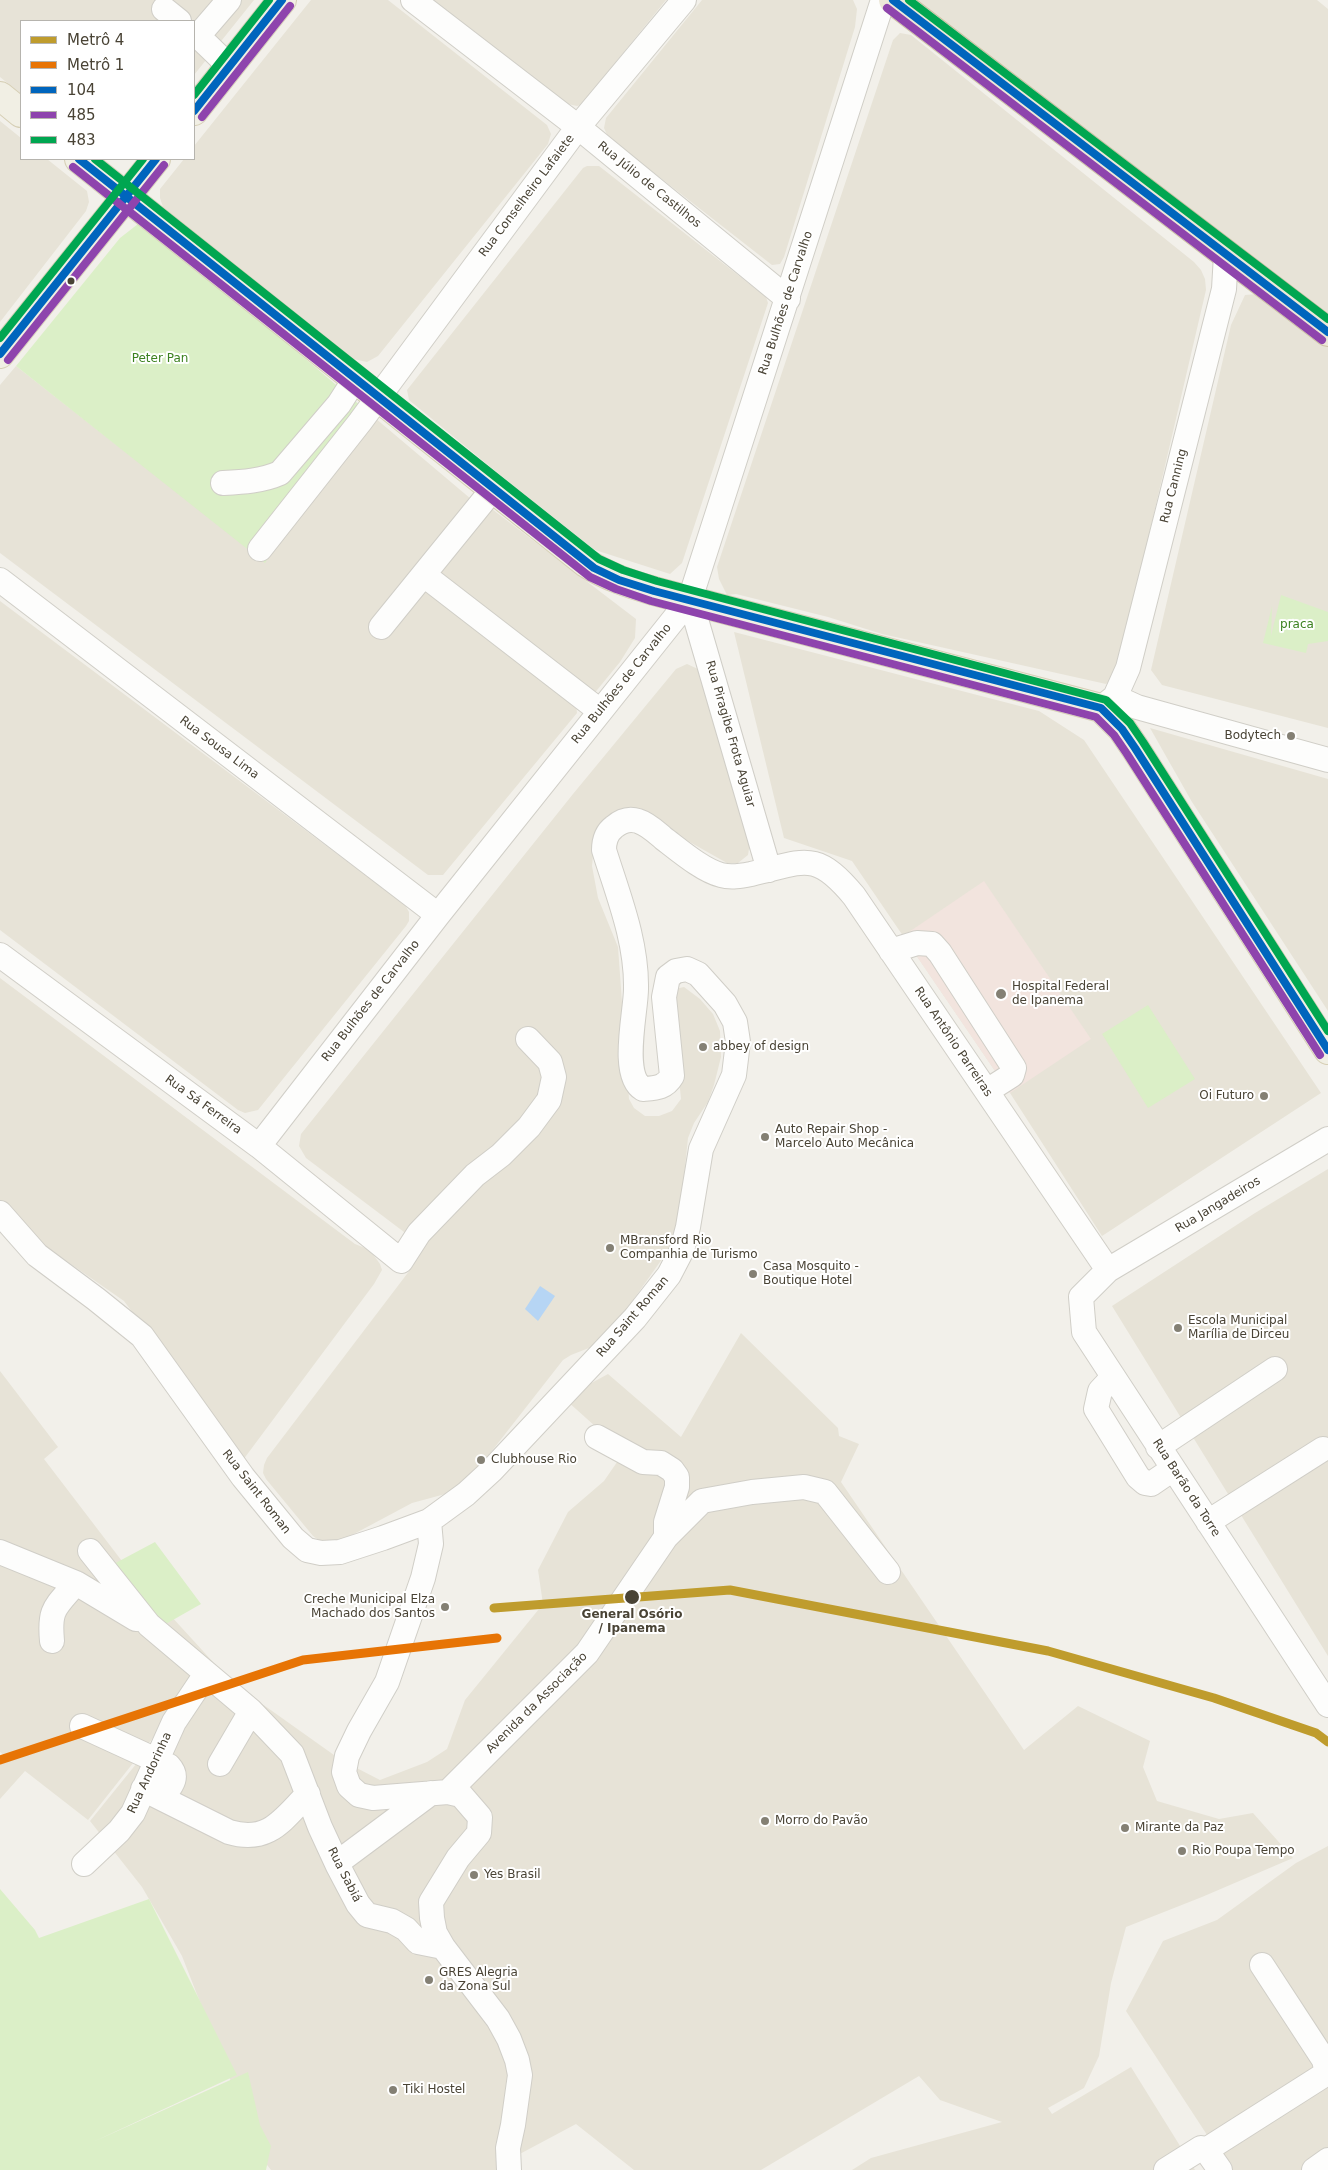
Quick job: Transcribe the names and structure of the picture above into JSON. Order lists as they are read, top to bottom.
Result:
{
  "streets": {
    "street": [
      "Rua Júlio de Castilhos",
      "Rua Conselheiro Lafaiete",
      "Rua Bulhões de Carvalho",
      "Rua Canning",
      "Rua Piragibe Frota Aguiar",
      "Rua Sousa Lima",
      "Rua Antônio Parreiras",
      "Rua Sá Ferreira",
      "Rua Jangadeiros",
      "Rua Saint Roman",
      "Rua Barão da Torre",
      "Avenida da Associação",
      "Rua Andorinha",
      "Rua Sabiá"
    ]
  },
  "crossings": [
    ["Rua Júlio de Castilhos", "Rua Conselheiro Lafaiete"],
    ["Rua Júlio de Castilhos", "Rua Bulhões de Carvalho"],
    ["Rua Bulhões de Carvalho", "Rua Piragibe Frota Aguiar"],
    ["Rua Bulhões de Carvalho", "Rua Sousa Lima"],
    ["Rua Bulhões de Carvalho", "Rua Sá Ferreira"],
    ["Rua Piragibe Frota Aguiar", "Rua Antônio Parreiras"],
    ["Rua Piragibe Frota Aguiar", "Rua Saint Roman"],
    ["Rua Antônio Parreiras", "Rua Jangadeiros"],
    ["Rua Antônio Parreiras", "Rua Saint Roman"],
    ["Rua Antônio Parreiras", "Rua Barão da Torre"],
    ["Rua Jangadeiros", "Rua Barão da Torre"],
    ["Avenida da Associação", "Rua Sabiá"]
  ],
  "parks": ["Peter Pan", "praca"],
  "places": [
    "Bodytech",
    "Hospital Federal de Ipanema",
    "abbey of design",
    "Oi Futuro",
    "Auto Repair Shop - Marcelo Auto Mecânica",
    "MBransford Rio Companhia de Turismo",
    "Casa Mosquito - Boutique Hotel",
    "Escola Municipal Marília de Dirceu",
    "Clubhouse Rio",
    "General Osório / Ipanema",
    "Creche Municipal Elza Machado dos Santos",
    "Morro do Pavão",
    "Mirante da Paz",
    "Rio Poupa Tempo",
    "Yes Brasil",
    "GRES Alegria da Zona Sul",
    "Tiki Hostel"
  ],
  "lines": [
    "transit line 104",
    "transit line 483",
    "transit line 485",
    "metro line 4",
    "metro line 1"
  ],
  "legend": [
    "Metrô 4",
    "Metrô 1",
    "104",
    "485",
    "483"
  ]
}
